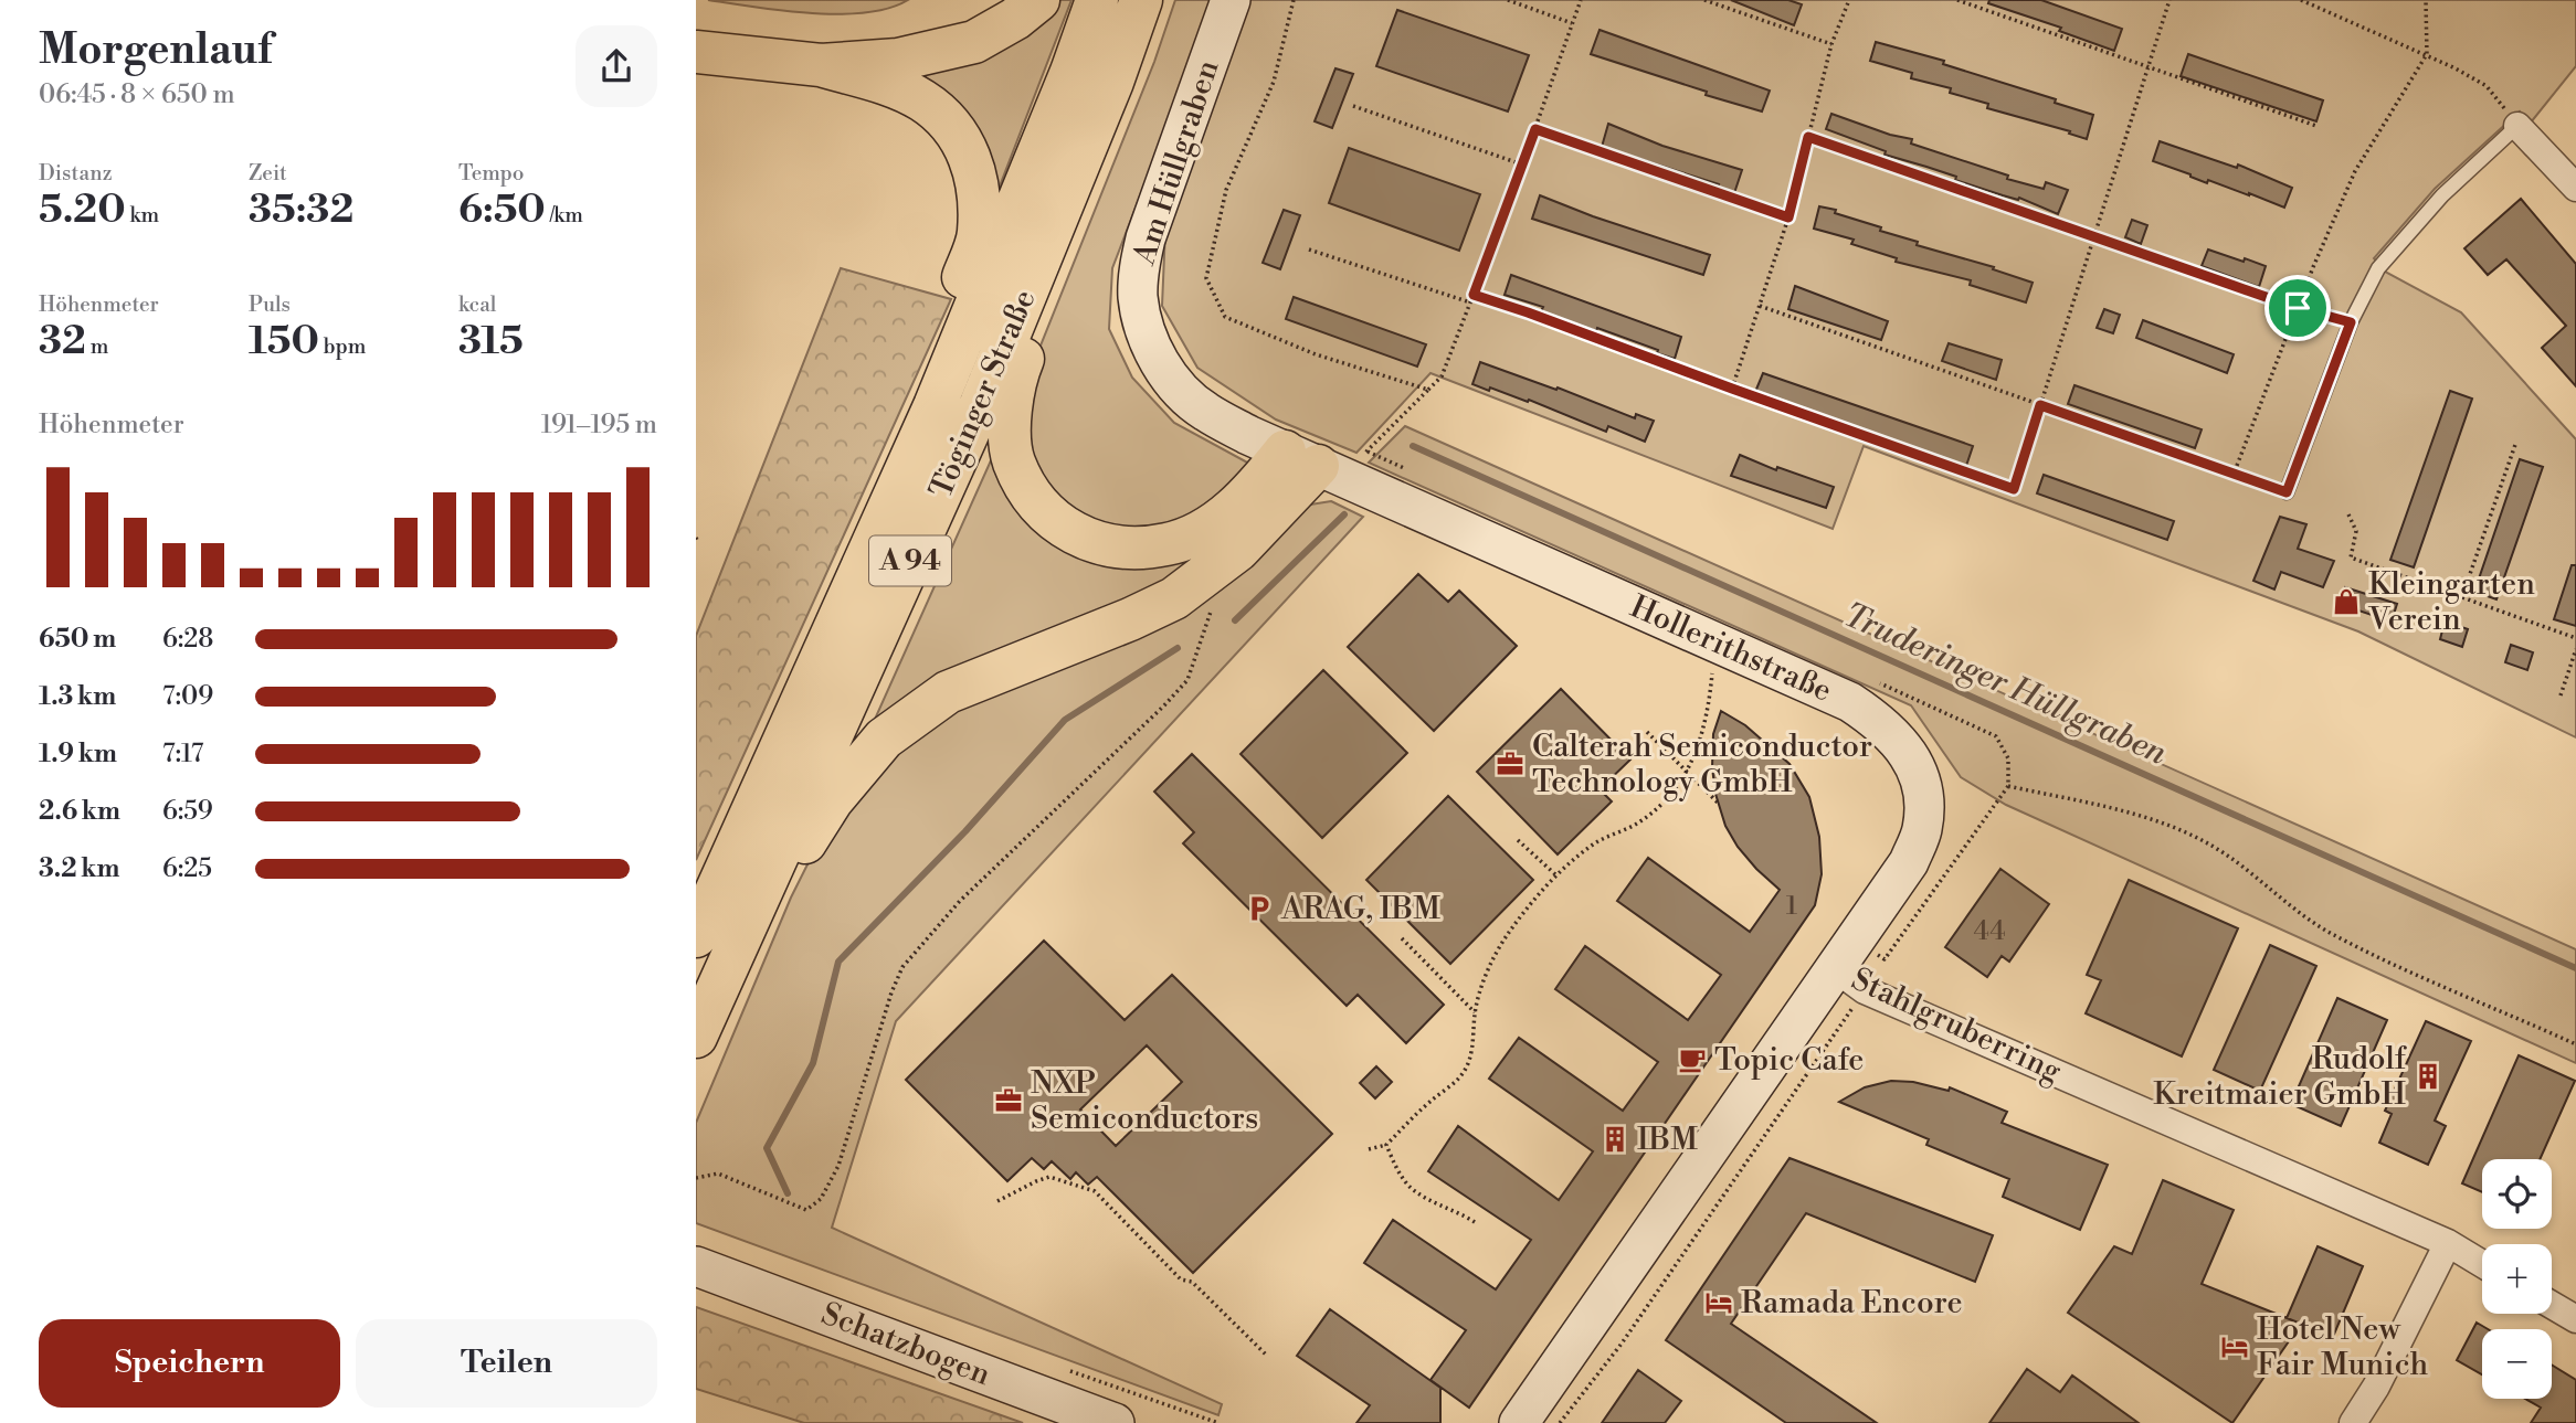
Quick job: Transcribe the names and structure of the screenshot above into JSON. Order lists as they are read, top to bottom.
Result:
{
  "streets": {
    "highway": ["Töginger Straße", "A 94"],
    "main road": [
      "Am Hüllgraben",
      "Hollerithstraße",
      "Stahlgruberring",
      "Schatzbogen"
    ]
  },
  "crossings": [
    ["Am Hüllgraben", "Hollerithstraße"],
    ["Hollerithstraße", "Stahlgruberring"]
  ],
  "water": ["Truderinger Hüllgraben"],
  "places": {
    "shop": ["Kleingarten Verein"],
    "office": ["Calterah Semiconductor Technology GmbH", "NXP Semiconductors"],
    "parking": ["ARAG, IBM"],
    "cafe": ["Topic Cafe"],
    "building": ["Rudolf Kreitmaier GmbH", "IBM"],
    "hotel": ["Ramada Encore", "Hotel New Fair Munich"]
  },
  "house_numbers": ["1", "44"],
  "page": {
    "heading": ["Morgenlauf", "06:45 · 8 × 650 m"],
    "stats": [
      ["Distanz", "5.20 km"],
      ["Zeit", "35:32"],
      ["Tempo", "6:50 /km"],
      ["Höhenmeter", "32 m"],
      ["Puls", "150 bpm"],
      ["kcal", "315"]
    ],
    "chart": ["Höhenmeter", "191–195 m"],
    "list": [
      {
        "name": "650 m",
        "note": "6:28"
      },
      {
        "name": "1.3 km",
        "note": "7:09"
      },
      {
        "name": "1.9 km",
        "note": "7:17"
      },
      {
        "name": "2.6 km",
        "note": "6:59"
      },
      {
        "name": "3.2 km",
        "note": "6:25"
      }
    ],
    "map_buttons": ["+", "−"],
    "buttons": ["Speichern", "Teilen"]
  }
}
